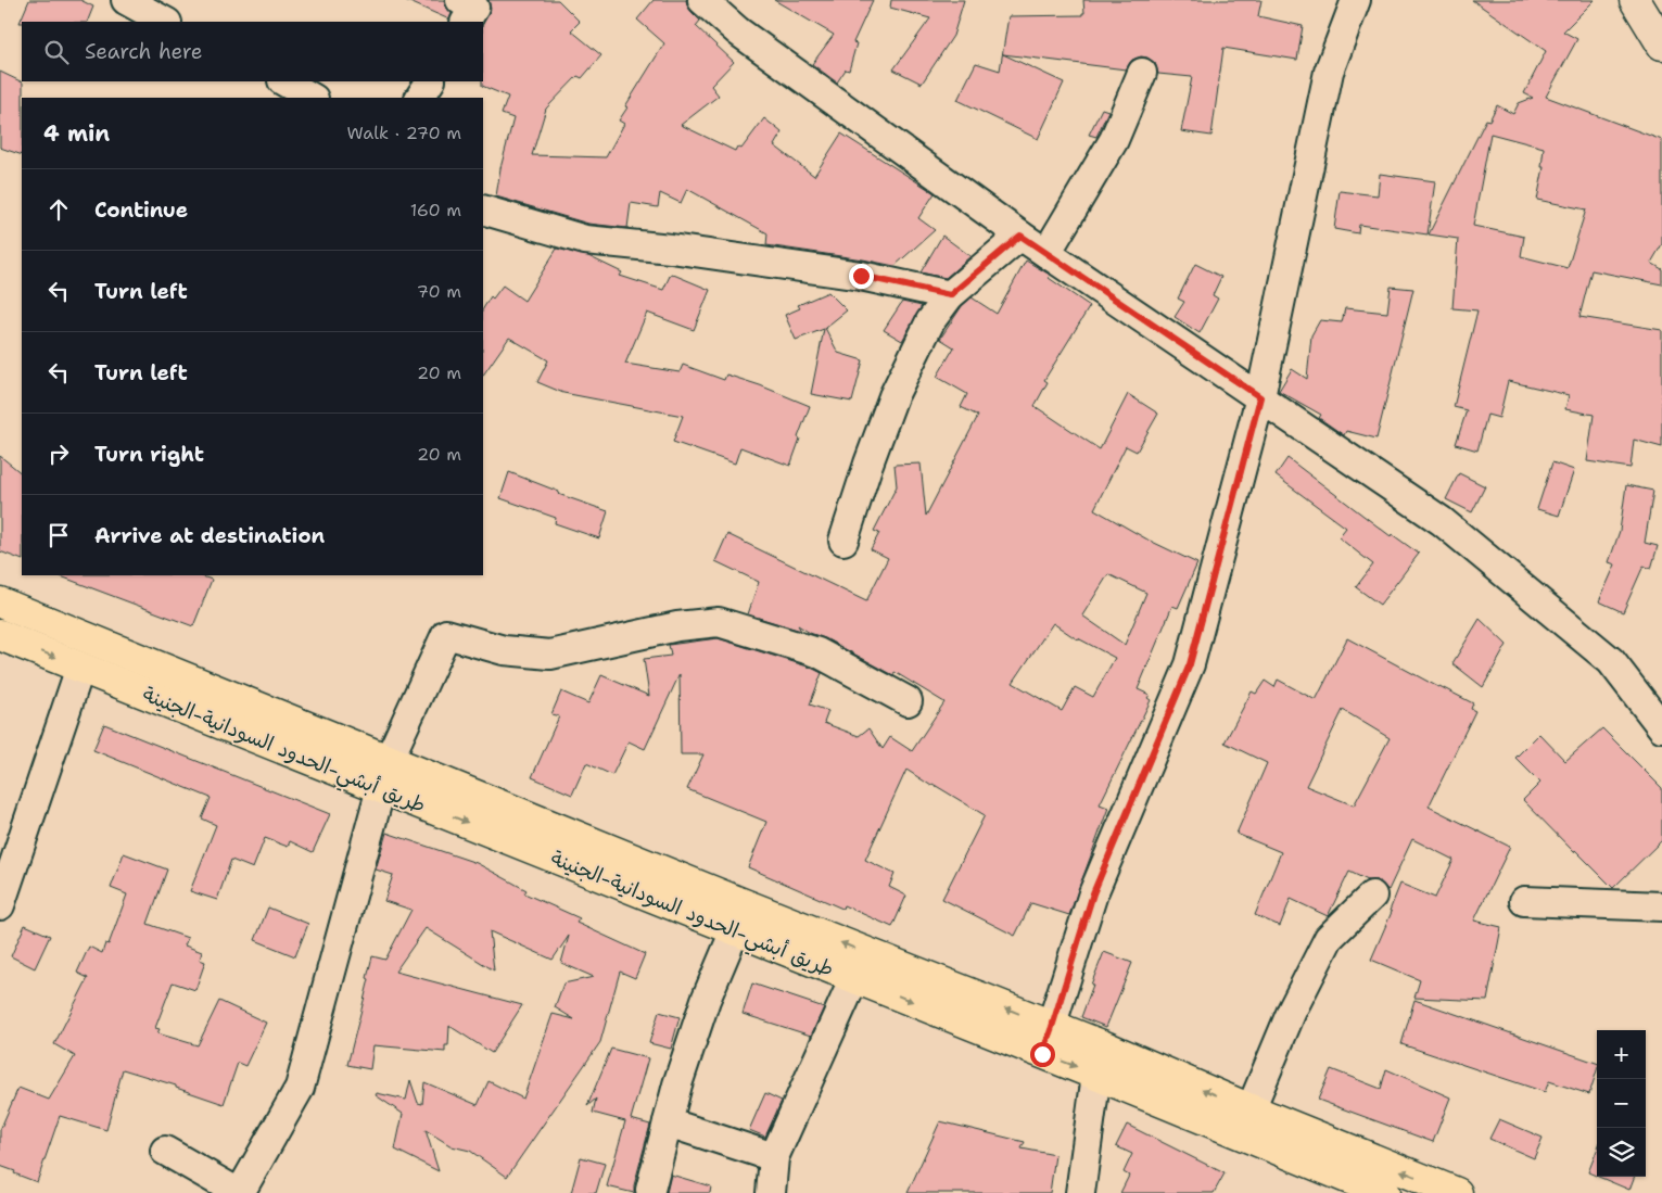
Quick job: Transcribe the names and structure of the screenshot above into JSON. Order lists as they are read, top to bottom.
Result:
{
  "streets": {
    "highway": ["طريق أبشي-الحدود السودانية-الجنينة"]
  },
  "page": {
    "search": "Search here",
    "heading": ["4 min", "Walk · 270 m"],
    "list": [
      ["Continue", "160 m"],
      ["Turn left", "70 m"],
      ["Turn left", "20 m"],
      ["Turn right", "20 m"],
      "Arrive at destination"
    ],
    "map_buttons": ["+", "−"]
  }
}
